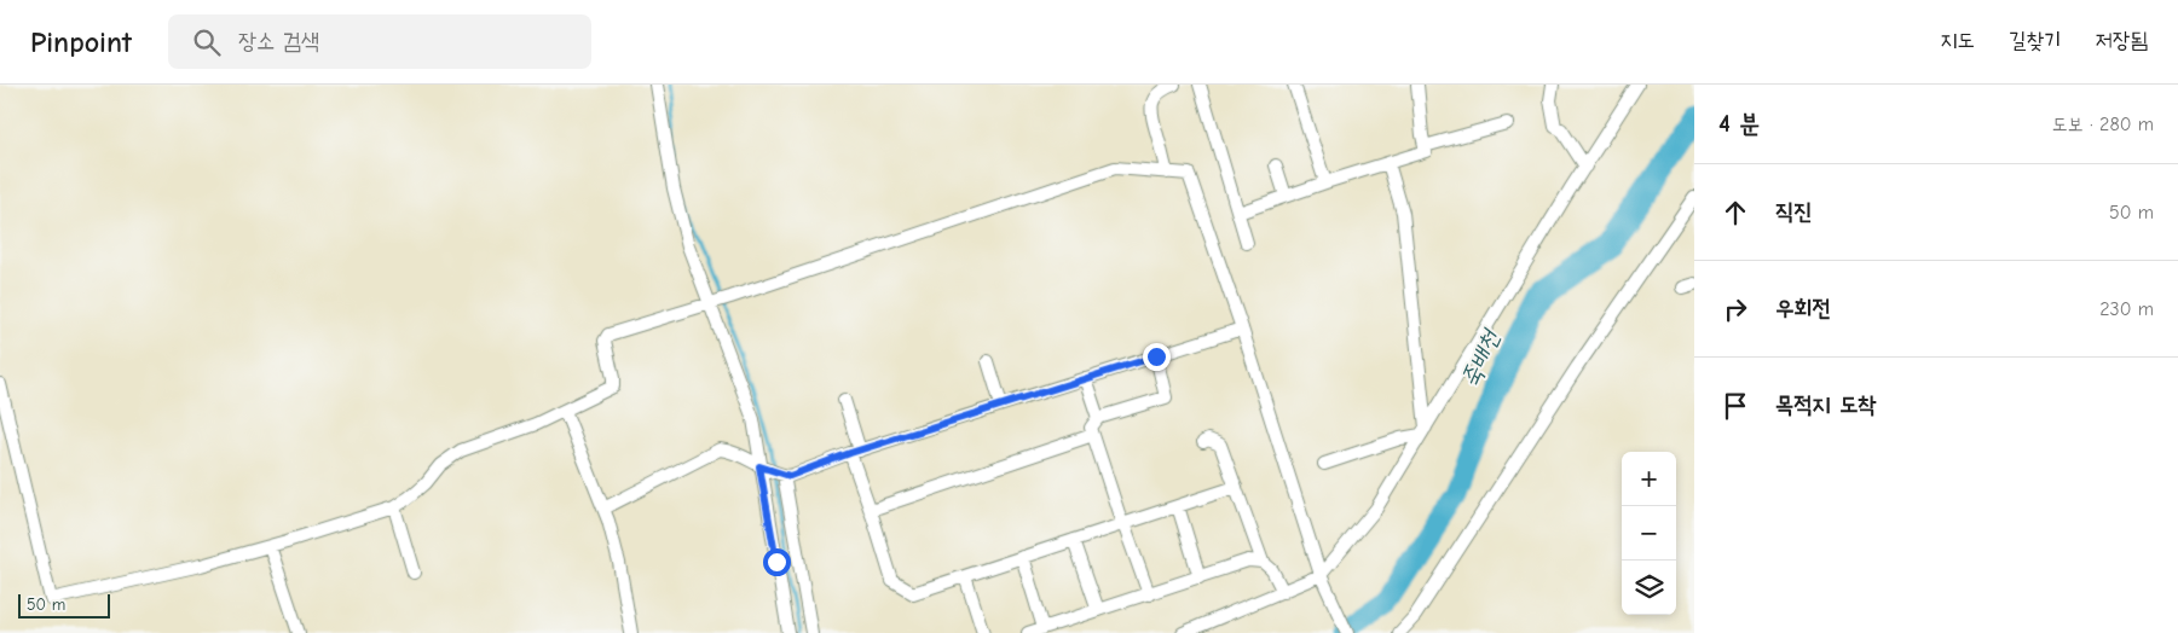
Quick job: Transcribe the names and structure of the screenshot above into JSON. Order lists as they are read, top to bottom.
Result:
{
  "water": ["죽배천"],
  "scale_bar": "50 m",
  "page": {
    "header": "Pinpoint",
    "search": "장소 검색",
    "nav": ["지도", "길찾기", "저장됨"],
    "heading": ["4 분", "도보 · 280 m"],
    "list": [
      ["직진", "50 m"],
      ["우회전", "230 m"],
      "목적지 도착"
    ],
    "map_buttons": ["+", "−"],
    "scale": "50 m"
  }
}
